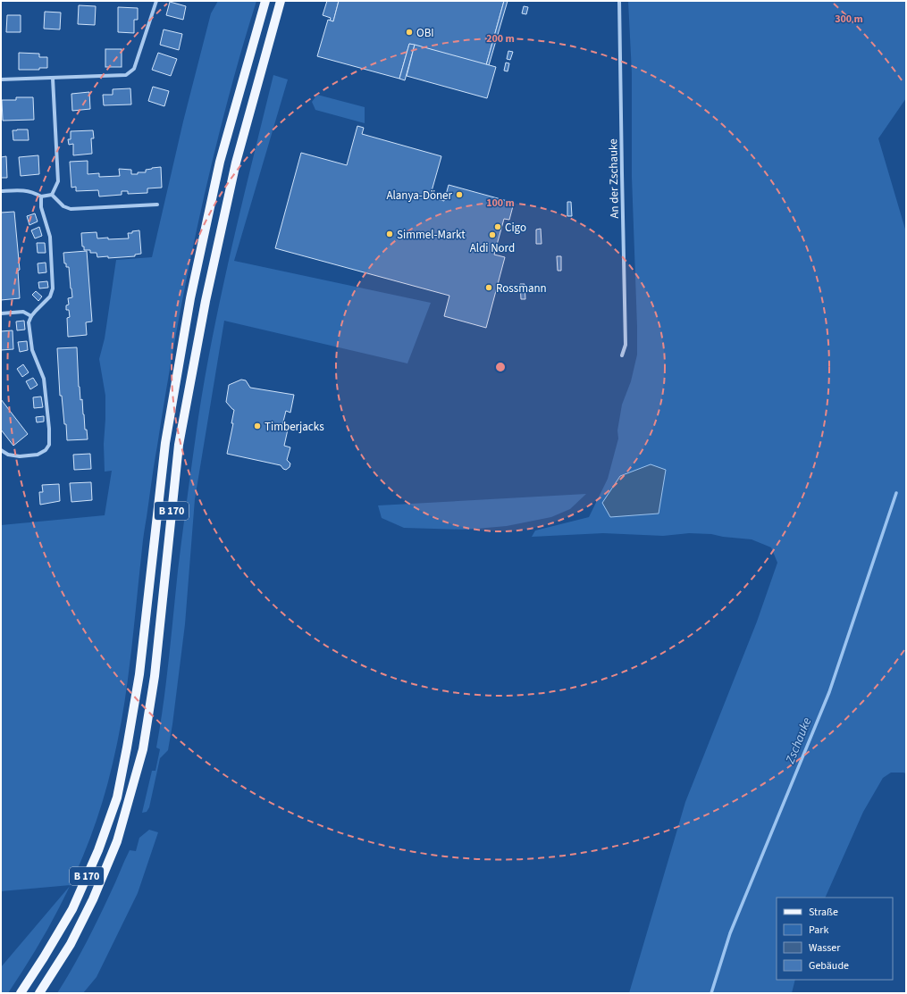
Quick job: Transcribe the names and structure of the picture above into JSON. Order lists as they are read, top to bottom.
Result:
{
  "streets": {
    "main road": ["B 170"],
    "street": ["An der Zschauke"]
  },
  "water": ["Zschauke"],
  "places": [
    "OBI",
    "Alanya-Döner",
    "Cigo",
    "Simmel-Markt",
    "Aldi Nord",
    "Rossmann",
    "Timberjacks"
  ],
  "legend": [
    "Straße",
    "Park",
    "Wasser",
    "Gebäude"
  ],
  "rings": ["300 m", "200 m", "100 m"]
}
